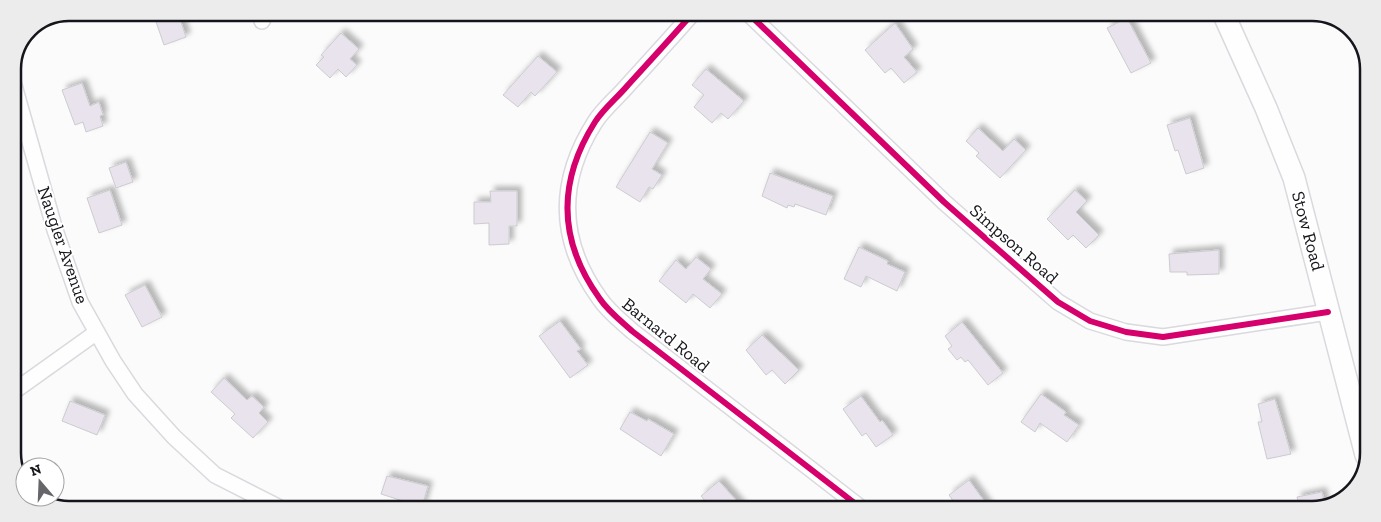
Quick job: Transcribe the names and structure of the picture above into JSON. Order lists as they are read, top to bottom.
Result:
{
  "streets": {
    "street": [
      "Stow Road",
      "Simpson Road",
      "Naugler Avenue",
      "Barnard Road"
    ]
  },
  "crossings": [
    ["Stow Road", "Simpson Road"]
  ],
  "north": "top"
}
